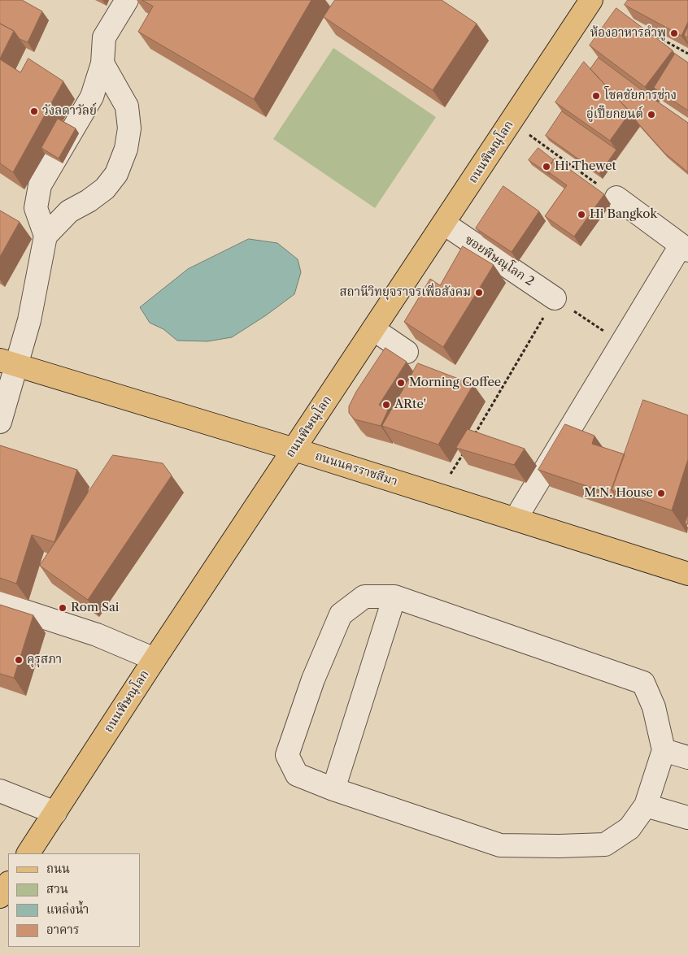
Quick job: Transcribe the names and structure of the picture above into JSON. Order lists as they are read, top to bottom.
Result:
{
  "streets": {
    "main road": ["ถนนพิษณุโลก", "ถนนนครราชสีมา"],
    "street": ["ซอยพิษณุโลก 2"]
  },
  "crossings": [
    ["ถนนพิษณุโลก", "ซอยพิษณุโลก 2"],
    ["ถนนพิษณุโลก", "ถนนนครราชสีมา"]
  ],
  "places": [
    "ห้องอาหารลำพู",
    "โชคชัยการช่าง",
    "วังลดาวัลย์",
    "อู่เปี๊ยกยนต์",
    "Hi Thewet",
    "Hi Bangkok",
    "สถานีวิทยุจราจรเพื่อสังคม",
    "Morning Coffee",
    "ARte'",
    "M.N. House",
    "Rom Sai",
    "คุรุสภา"
  ],
  "legend": [
    "ถนน",
    "สวน",
    "แหล่งน้ำ",
    "อาคาร"
  ]
}
